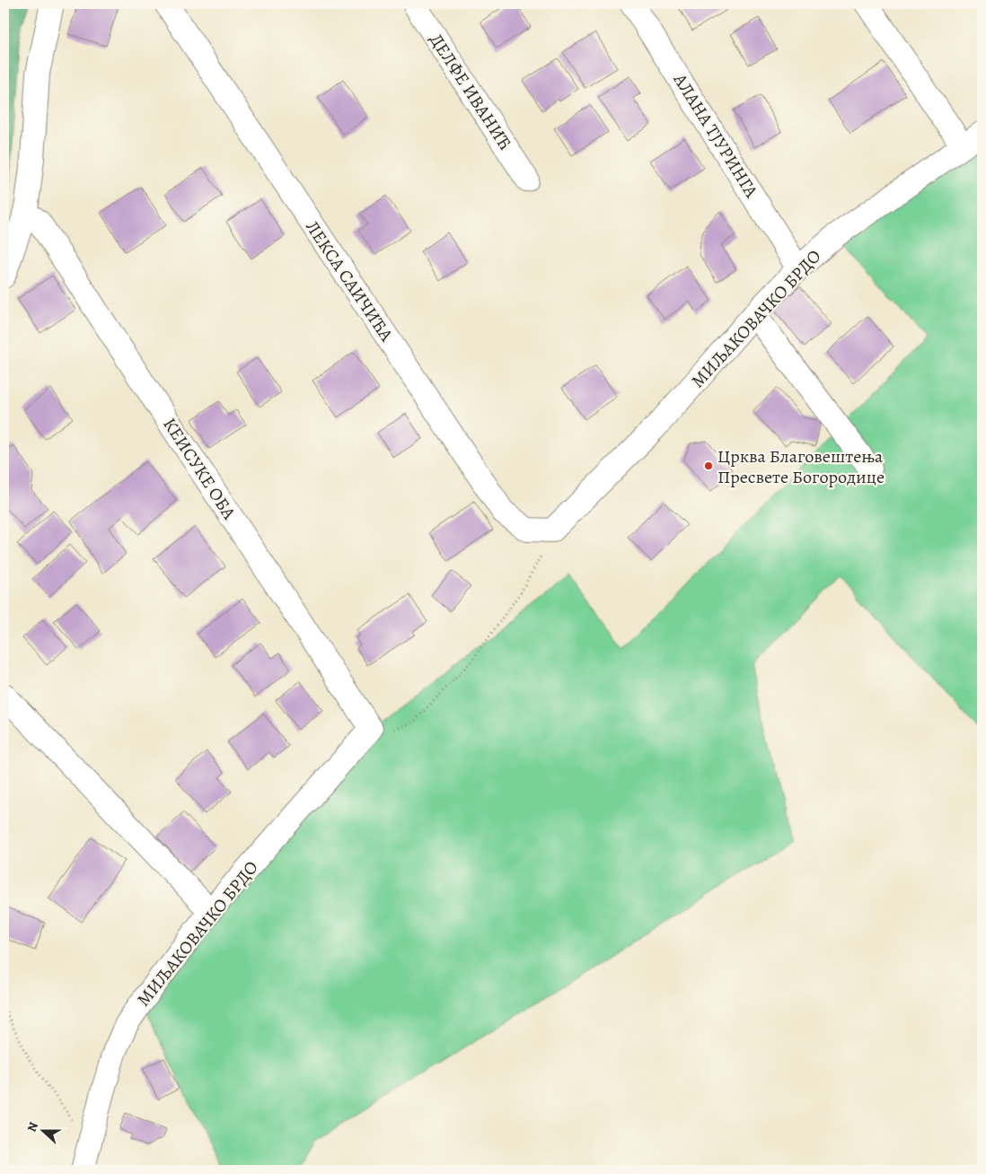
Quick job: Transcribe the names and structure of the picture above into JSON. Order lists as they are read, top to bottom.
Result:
{
  "streets": {
    "street": [
      "ДЕЛФЕ ИВАНИЋ",
      "АЛАНА ТЈУРИНГА",
      "ЛЕКСА САИЧИЋА",
      "МИЉАКОВАЧКО БРДО",
      "КЕИСУКЕ ОБА"
    ]
  },
  "crossings": [
    ["АЛАНА ТЈУРИНГА", "МИЉАКОВАЧКО БРДО"],
    ["ЛЕКСА САИЧИЋА", "МИЉАКОВАЧКО БРДО"],
    ["МИЉАКОВАЧКО БРДО", "КЕИСУКЕ ОБА"]
  ],
  "places": ["Црква Благовештења Пресвете Богородице"],
  "north": "left"
}
